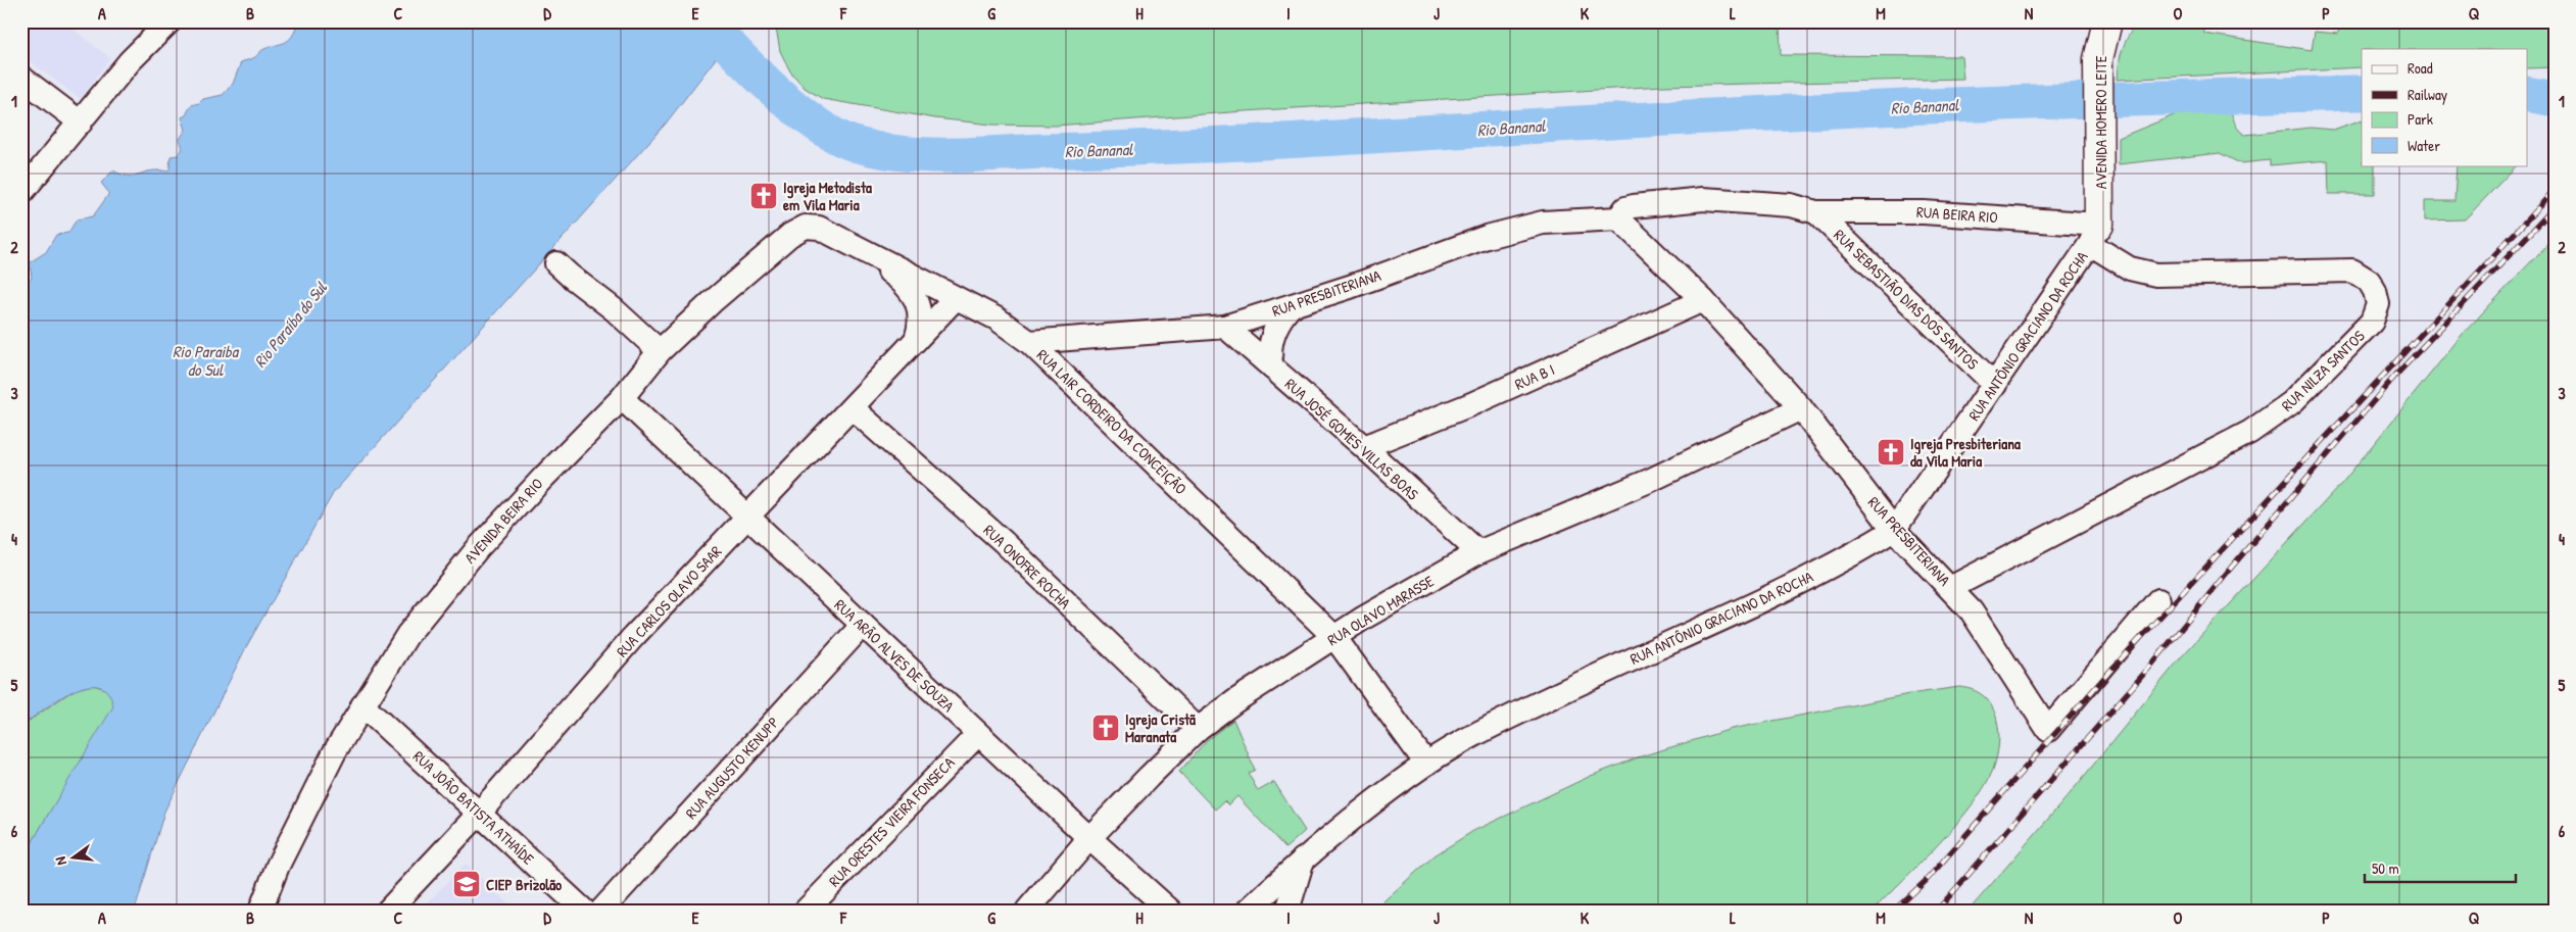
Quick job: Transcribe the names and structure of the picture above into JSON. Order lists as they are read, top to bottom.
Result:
{
  "streets": {
    "street": [
      "AVENIDA HOMERO LEITE",
      "RUA BEIRA RIO",
      "RUA PRESBITERIANA",
      "RUA SEBASTIÃO DIAS DOS SANTOS",
      "RUA ANTÔNIO GRACIANO DA ROCHA",
      "RUA NILZA SANTOS",
      "RUA B I",
      "RUA LAIR CORDEIRO DA CONCEIÇÃO",
      "RUA JOSÉ GOMES VILLAS BOAS",
      "AVENIDA BEIRA RIO",
      "RUA ONOFRE ROCHA",
      "RUA CARLOS OLAVO SAAR",
      "RUA OLAVO MARASSE",
      "RUA ARÃO ALVES DE SOUZA",
      "RUA AUGUSTO KENUPP",
      "RUA JOÃO BATISTA ATHAÍDE",
      "RUA ORESTES VIEIRA FONSECA"
    ]
  },
  "crossings": [
    ["AVENIDA HOMERO LEITE", "RUA BEIRA RIO"],
    ["AVENIDA HOMERO LEITE", "RUA ANTÔNIO GRACIANO DA ROCHA"],
    ["AVENIDA HOMERO LEITE", "RUA NILZA SANTOS"],
    ["RUA BEIRA RIO", "RUA PRESBITERIANA"],
    ["RUA BEIRA RIO", "RUA SEBASTIÃO DIAS DOS SANTOS"],
    ["RUA BEIRA RIO", "RUA ANTÔNIO GRACIANO DA ROCHA"],
    ["RUA BEIRA RIO", "RUA NILZA SANTOS"],
    ["RUA PRESBITERIANA", "RUA SEBASTIÃO DIAS DOS SANTOS"],
    ["RUA PRESBITERIANA", "RUA ANTÔNIO GRACIANO DA ROCHA"],
    ["RUA PRESBITERIANA", "RUA NILZA SANTOS"],
    ["RUA PRESBITERIANA", "RUA B I"],
    ["RUA PRESBITERIANA", "RUA LAIR CORDEIRO DA CONCEIÇÃO"],
    ["RUA PRESBITERIANA", "RUA JOSÉ GOMES VILLAS BOAS"],
    ["RUA PRESBITERIANA", "RUA OLAVO MARASSE"],
    ["RUA SEBASTIÃO DIAS DOS SANTOS", "RUA ANTÔNIO GRACIANO DA ROCHA"],
    ["RUA ANTÔNIO GRACIANO DA ROCHA", "RUA NILZA SANTOS"],
    ["RUA ANTÔNIO GRACIANO DA ROCHA", "RUA LAIR CORDEIRO DA CONCEIÇÃO"],
    ["RUA B I", "RUA JOSÉ GOMES VILLAS BOAS"],
    ["RUA LAIR CORDEIRO DA CONCEIÇÃO", "AVENIDA BEIRA RIO"],
    ["RUA LAIR CORDEIRO DA CONCEIÇÃO", "RUA CARLOS OLAVO SAAR"],
    ["RUA LAIR CORDEIRO DA CONCEIÇÃO", "RUA OLAVO MARASSE"],
    ["RUA JOSÉ GOMES VILLAS BOAS", "RUA OLAVO MARASSE"],
    ["AVENIDA BEIRA RIO", "RUA ARÃO ALVES DE SOUZA"],
    ["AVENIDA BEIRA RIO", "RUA JOÃO BATISTA ATHAÍDE"],
    ["RUA ONOFRE ROCHA", "RUA CARLOS OLAVO SAAR"],
    ["RUA ONOFRE ROCHA", "RUA OLAVO MARASSE"],
    ["RUA CARLOS OLAVO SAAR", "RUA ARÃO ALVES DE SOUZA"],
    ["RUA CARLOS OLAVO SAAR", "RUA JOÃO BATISTA ATHAÍDE"],
    ["RUA OLAVO MARASSE", "RUA ARÃO ALVES DE SOUZA"],
    ["RUA ARÃO ALVES DE SOUZA", "RUA AUGUSTO KENUPP"],
    ["RUA ARÃO ALVES DE SOUZA", "RUA ORESTES VIEIRA FONSECA"]
  ],
  "water": ["Rio Bananal", "Rio Paraíba do Sul", "Rio Paraiba do Sul"],
  "places": {
    "church": ["Igreja Metodista em Vila Maria", "Igreja Presbiteriana da Vila Maria", "Igreja Cristã Maranata"],
    "school or university": ["CIEP Brizolão"]
  },
  "legend": [
    "Road",
    "Railway",
    "Park",
    "Water"
  ],
  "scale_bar": "50 m",
  "north": "left",
  "grid": {
    "columns": [
      "A",
      "B",
      "C",
      "D",
      "E",
      "F",
      "G",
      "H",
      "I",
      "J",
      "K",
      "L",
      "M",
      "N",
      "O",
      "P",
      "Q"
    ],
    "rows": [
      "1",
      "2",
      "3",
      "4",
      "5",
      "6"
    ]
  }
}
